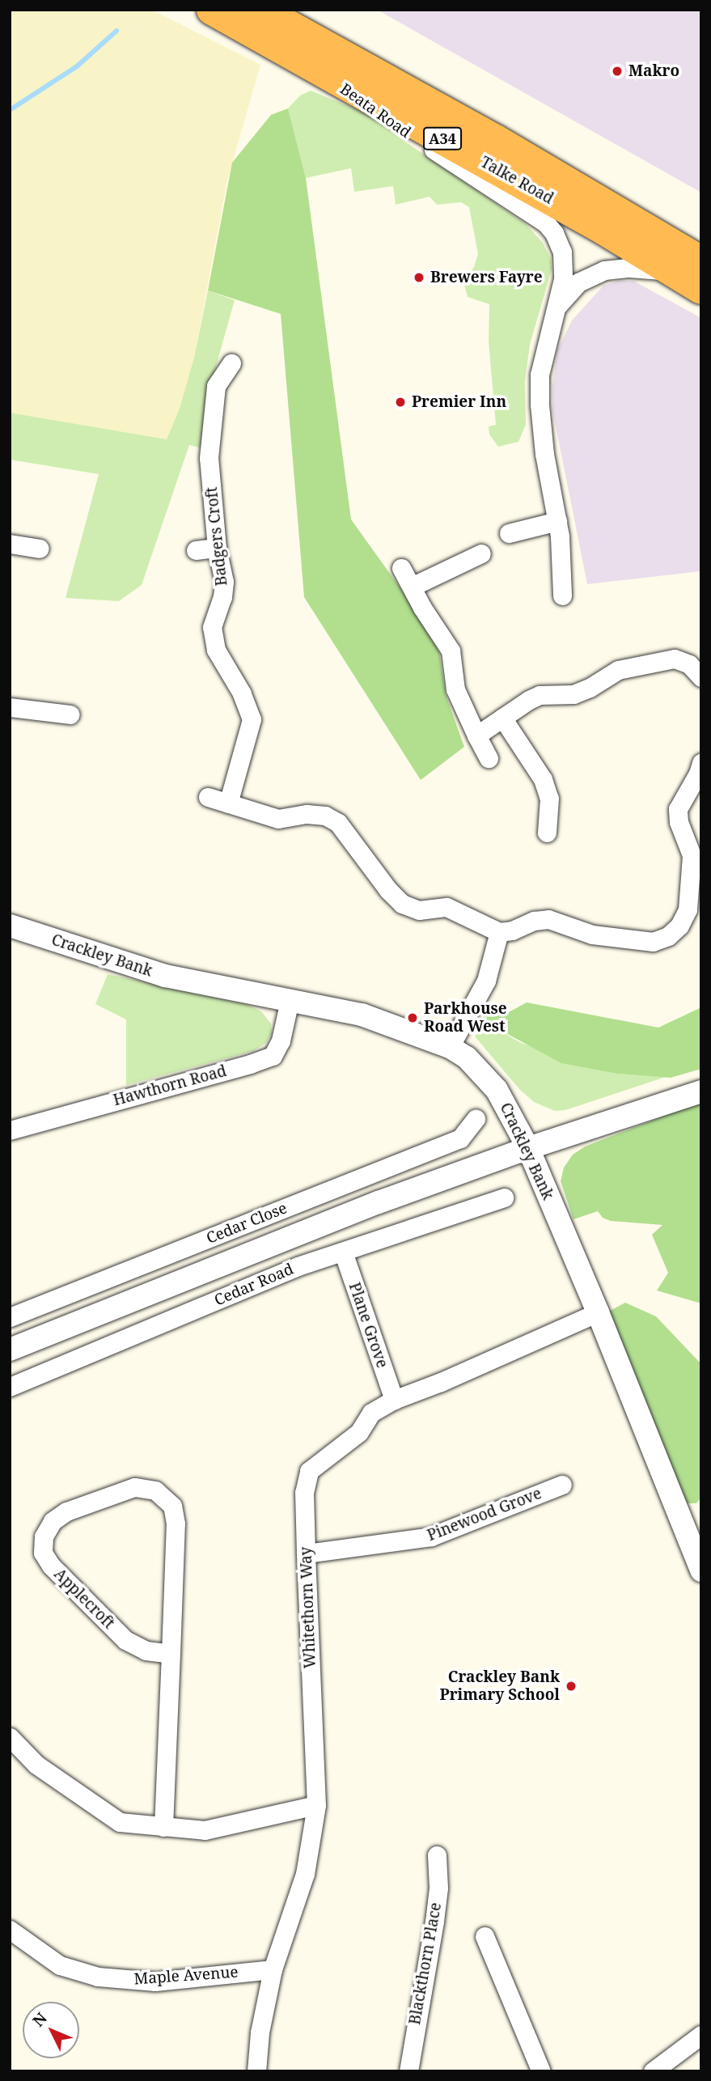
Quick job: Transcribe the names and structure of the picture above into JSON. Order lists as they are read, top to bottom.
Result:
{
  "streets": {
    "highway": ["A34", "Talke Road"],
    "street": [
      "Beata Road",
      "Badgers Croft",
      "Crackley Bank",
      "Hawthorn Road",
      "Cedar Close",
      "Cedar Road",
      "Plane Grove",
      "Pinewood Grove",
      "Applecroft",
      "Whitethorn Way",
      "Blackthorn Place",
      "Maple Avenue"
    ]
  },
  "crossings": [
    ["Beata Road", "Talke Road"],
    ["Crackley Bank", "Hawthorn Road"],
    ["Crackley Bank", "Cedar Road"],
    ["Crackley Bank", "Whitethorn Way"],
    ["Cedar Road", "Plane Grove"],
    ["Plane Grove", "Whitethorn Way"],
    ["Pinewood Grove", "Whitethorn Way"],
    ["Whitethorn Way", "Maple Avenue"]
  ],
  "places": [
    "Makro",
    "Brewers Fayre",
    "Premier Inn",
    "Parkhouse Road West",
    "Crackley Bank Primary School"
  ],
  "north": "top left"
}
